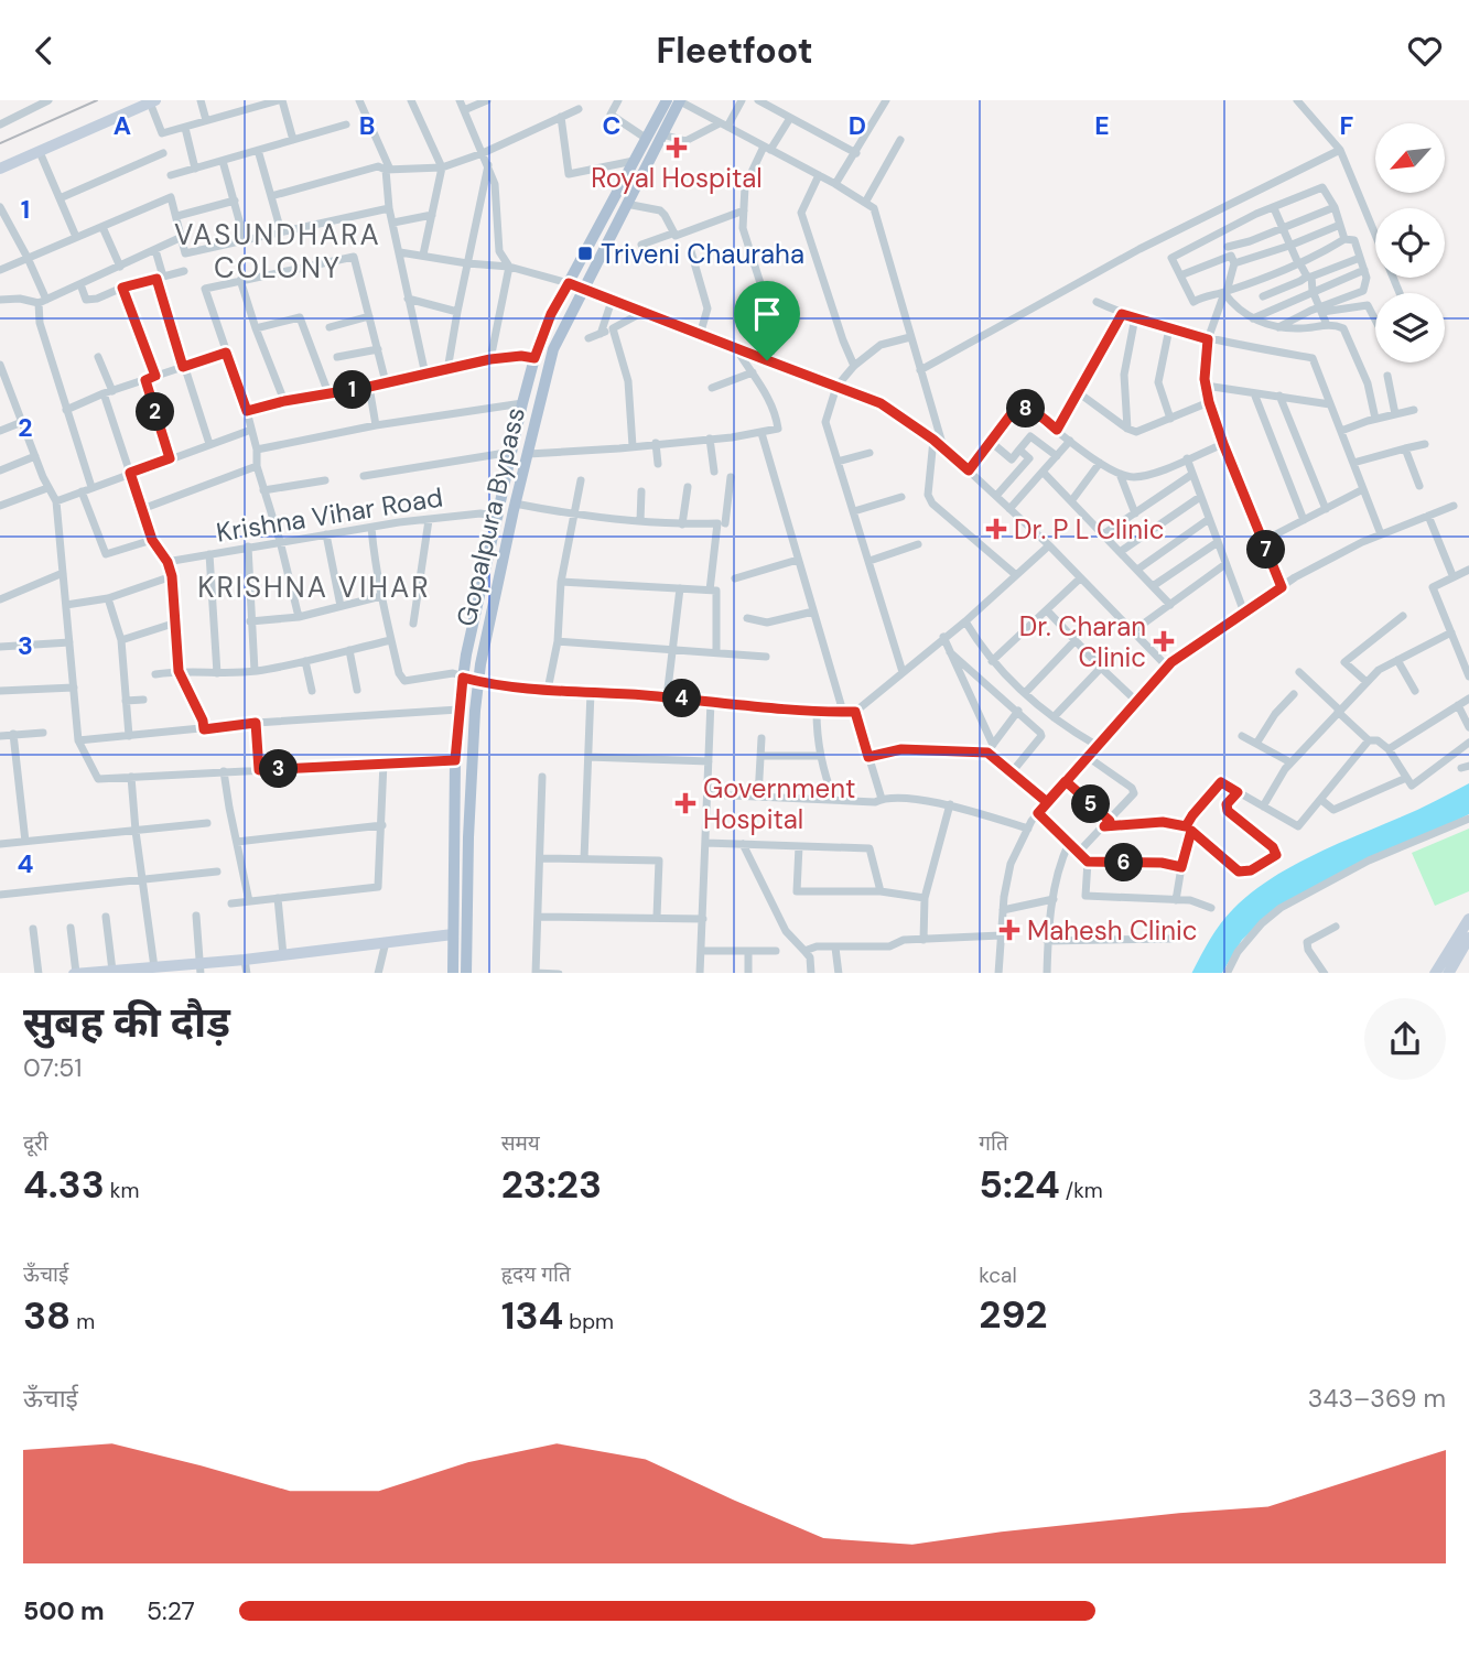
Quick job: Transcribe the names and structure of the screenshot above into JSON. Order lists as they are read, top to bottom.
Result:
{
  "streets": {
    "main road": ["Gopalpura Bypass"],
    "street": ["Krishna Vihar Road"]
  },
  "crossings": [
    ["Krishna Vihar Road", "Gopalpura Bypass"]
  ],
  "districts": ["VASUNDHARA COLONY", "KRISHNA VIHAR"],
  "places": {
    "health": [
      "Royal Hospital",
      "Dr. P L Clinic",
      "Dr. Charan Clinic",
      "Government Hospital",
      "Mahesh Clinic"
    ],
    "transit": ["Triveni Chauraha"]
  },
  "north": "bottom left",
  "page": {
    "header": "Fleetfoot",
    "pins": [
      "1",
      "8",
      "2",
      "7",
      "4",
      "3",
      "5",
      "6"
    ],
    "heading": ["सुबह की दौड़", "07:51"],
    "stats": [
      ["दूरी", "4.33 km"],
      ["समय", "23:23"],
      ["गति", "5:24 /km"],
      ["ऊँचाई", "38 m"],
      ["हृदय गति", "134 bpm"],
      ["kcal", "292"]
    ],
    "chart": ["ऊँचाई", "343–369 m"],
    "list": [
      {
        "name": "500 m",
        "note": "5:27"
      }
    ]
  },
  "grid": {
    "columns": [
      "A",
      "B",
      "C",
      "D",
      "E",
      "F"
    ],
    "rows": [
      "1",
      "2",
      "3",
      "4"
    ]
  }
}
